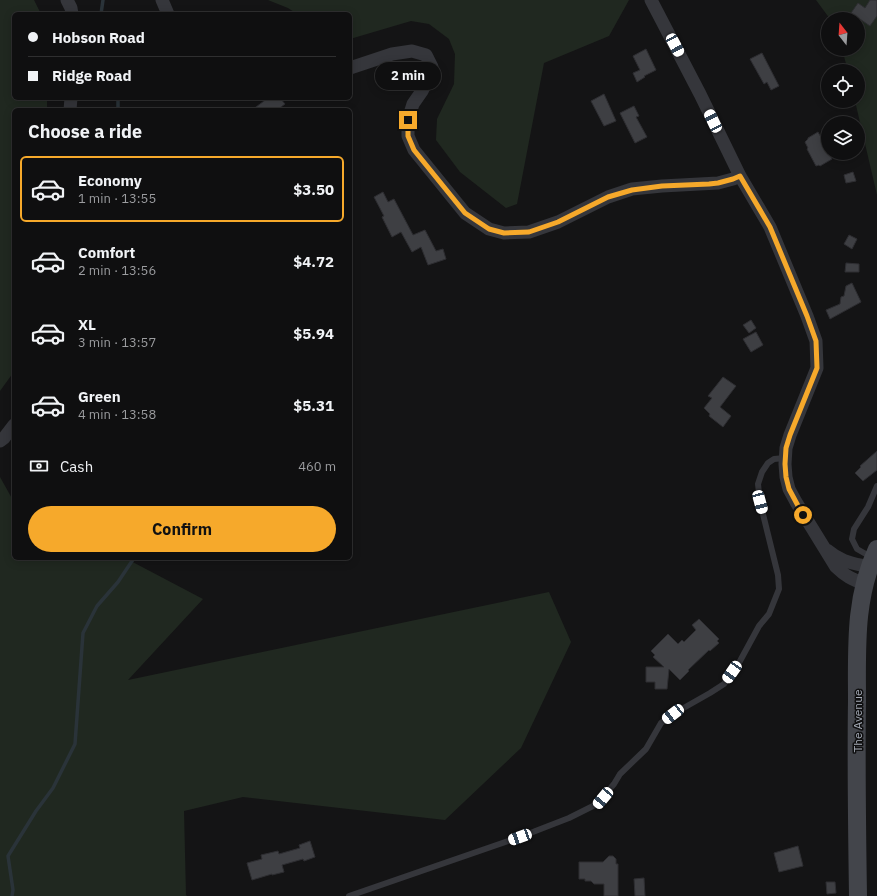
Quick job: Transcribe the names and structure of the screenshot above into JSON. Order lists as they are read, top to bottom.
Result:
{
  "streets": {
    "street": ["The Avenue"]
  },
  "north": "top",
  "page": {
    "banner": ["Hobson Road", "Ridge Road"],
    "bubble": "2 min",
    "heading": "Choose a ride",
    "list": [
      {
        "name": "Economy",
        "note": "1 min · 13:55",
        "value": "$3.50"
      },
      {
        "name": "Comfort",
        "note": "2 min · 13:56",
        "value": "$4.72"
      },
      {
        "name": "XL",
        "note": "3 min · 13:57",
        "value": "$5.94"
      },
      {
        "name": "Green",
        "note": "4 min · 13:58",
        "value": "$5.31"
      }
    ],
    "pay": ["Cash", "460 m"],
    "buttons": "Confirm"
  }
}
